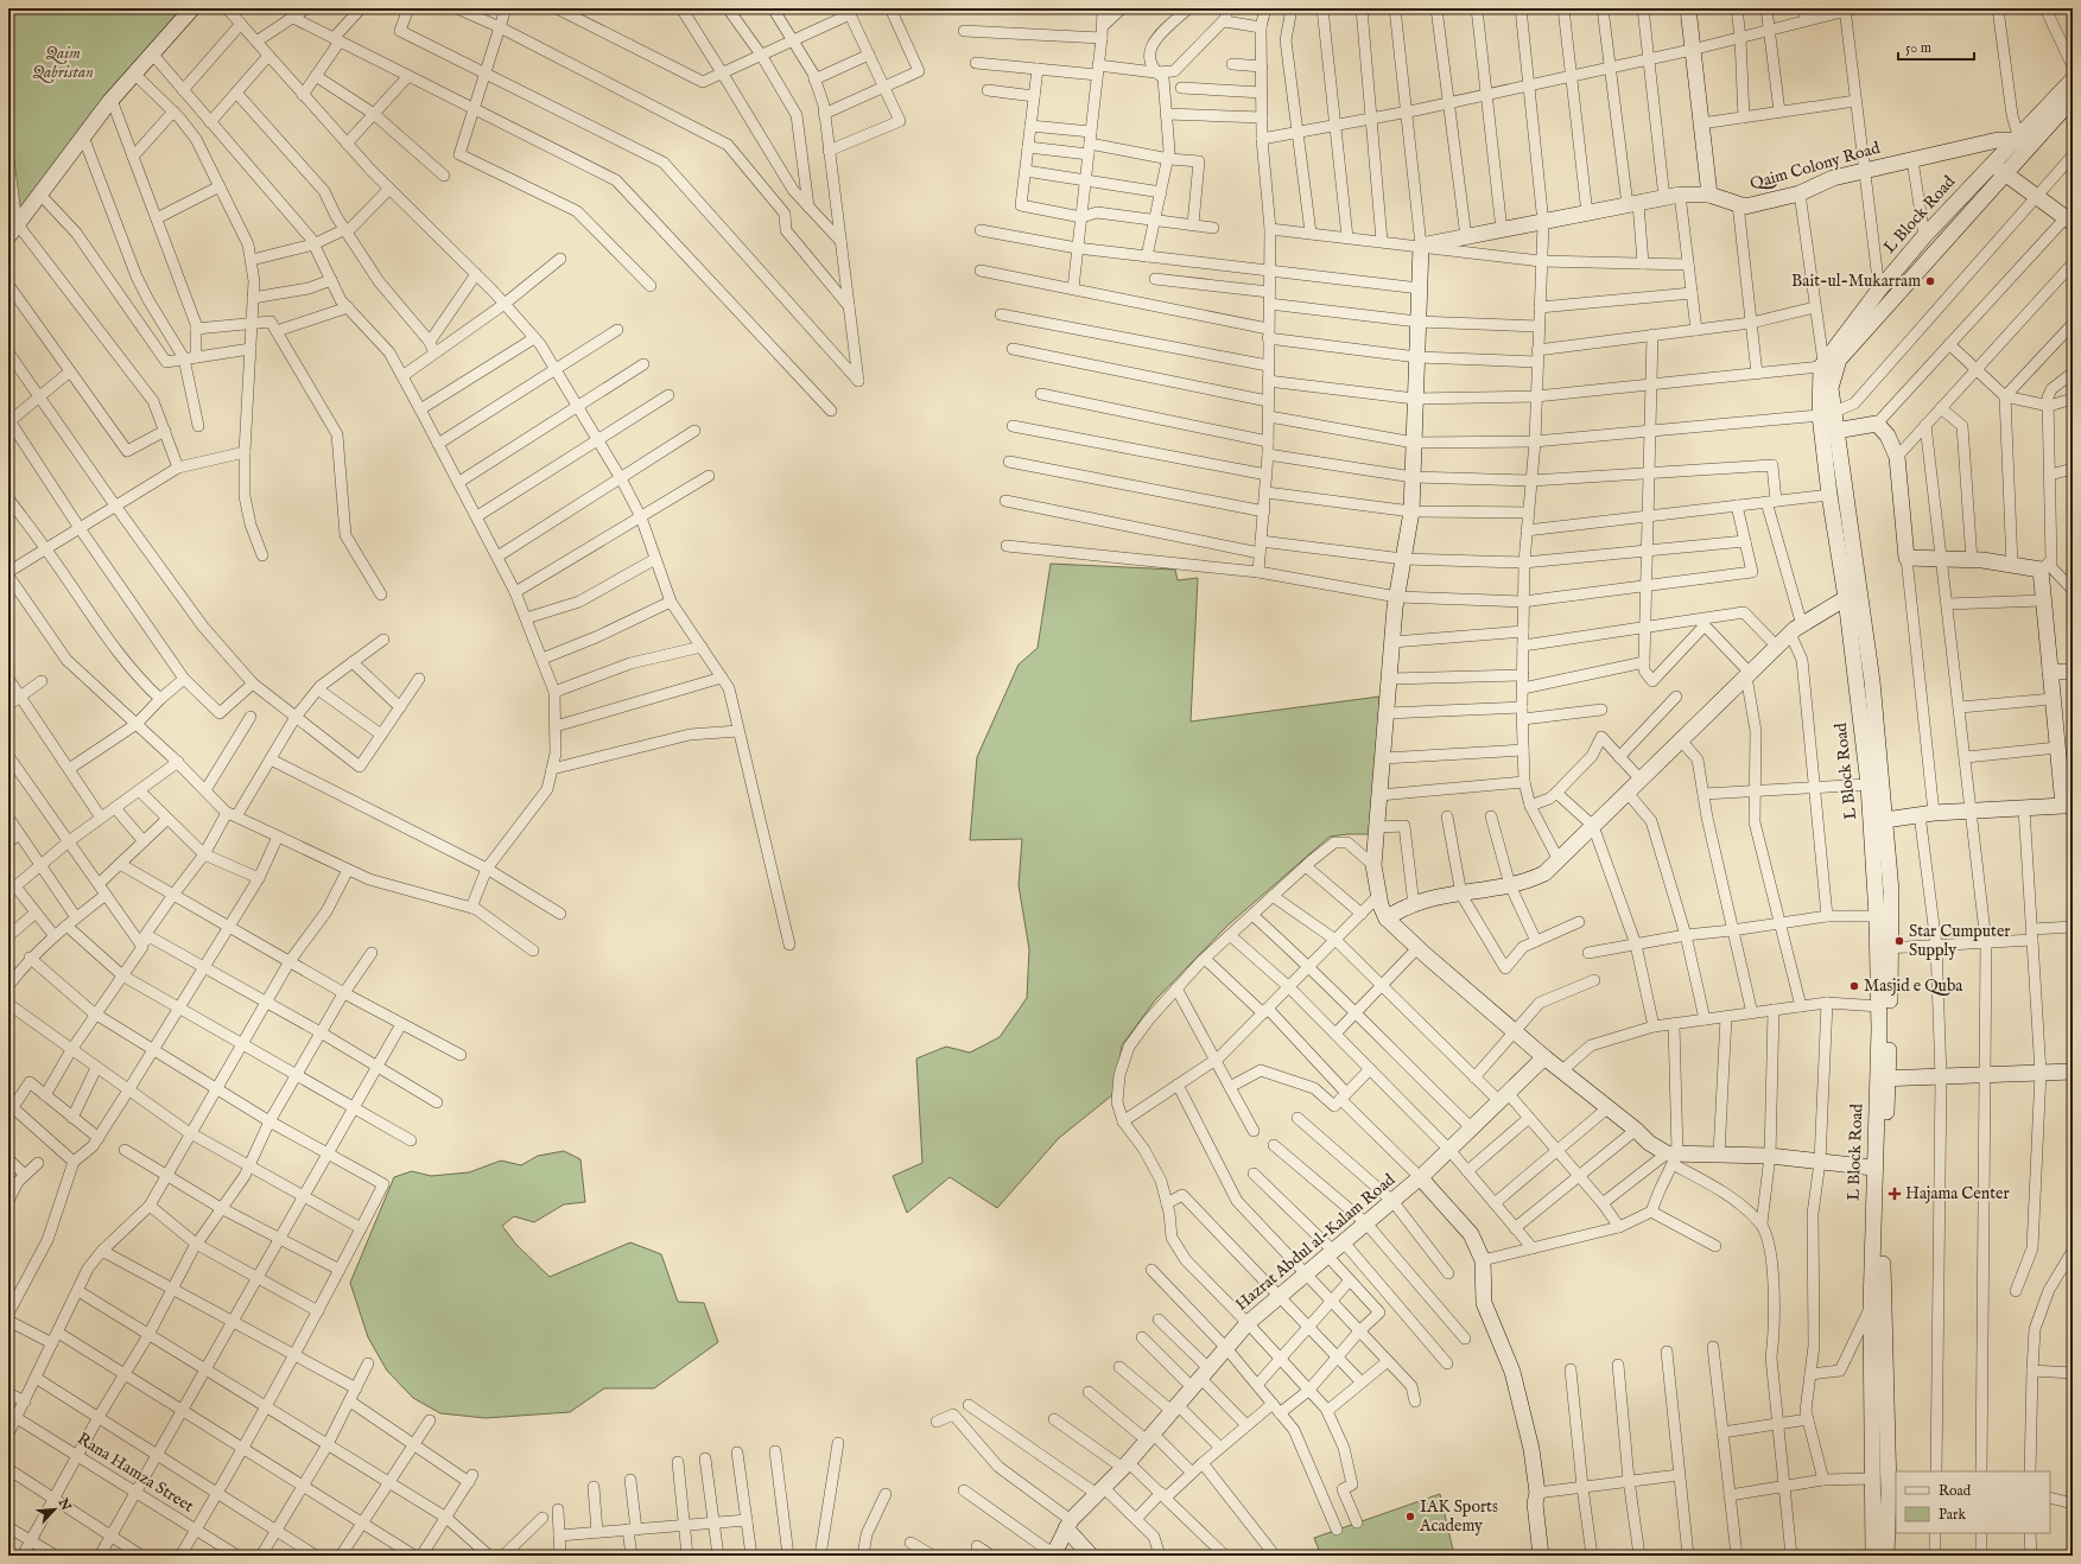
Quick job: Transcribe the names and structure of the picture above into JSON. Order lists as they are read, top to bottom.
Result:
{
  "streets": {
    "street": [
      "Qaim Colony Road",
      "L Block Road",
      "Hazrat Abdul al-Kalam Road",
      "Rana Hamza Street"
    ]
  },
  "crossings": [
    ["Qaim Colony Road", "L Block Road"]
  ],
  "parks": ["Qaim Qabristan"],
  "places": {
    "other": [
      "Bait-ul-Mukarram",
      "Star Cumputer Supply",
      "Masjid e Quba",
      "IAK Sports Academy"
    ],
    "health": ["Hajama Center"]
  },
  "legend": ["Road", "Park"],
  "scale_bar": "50 m",
  "north": "top right"
}
